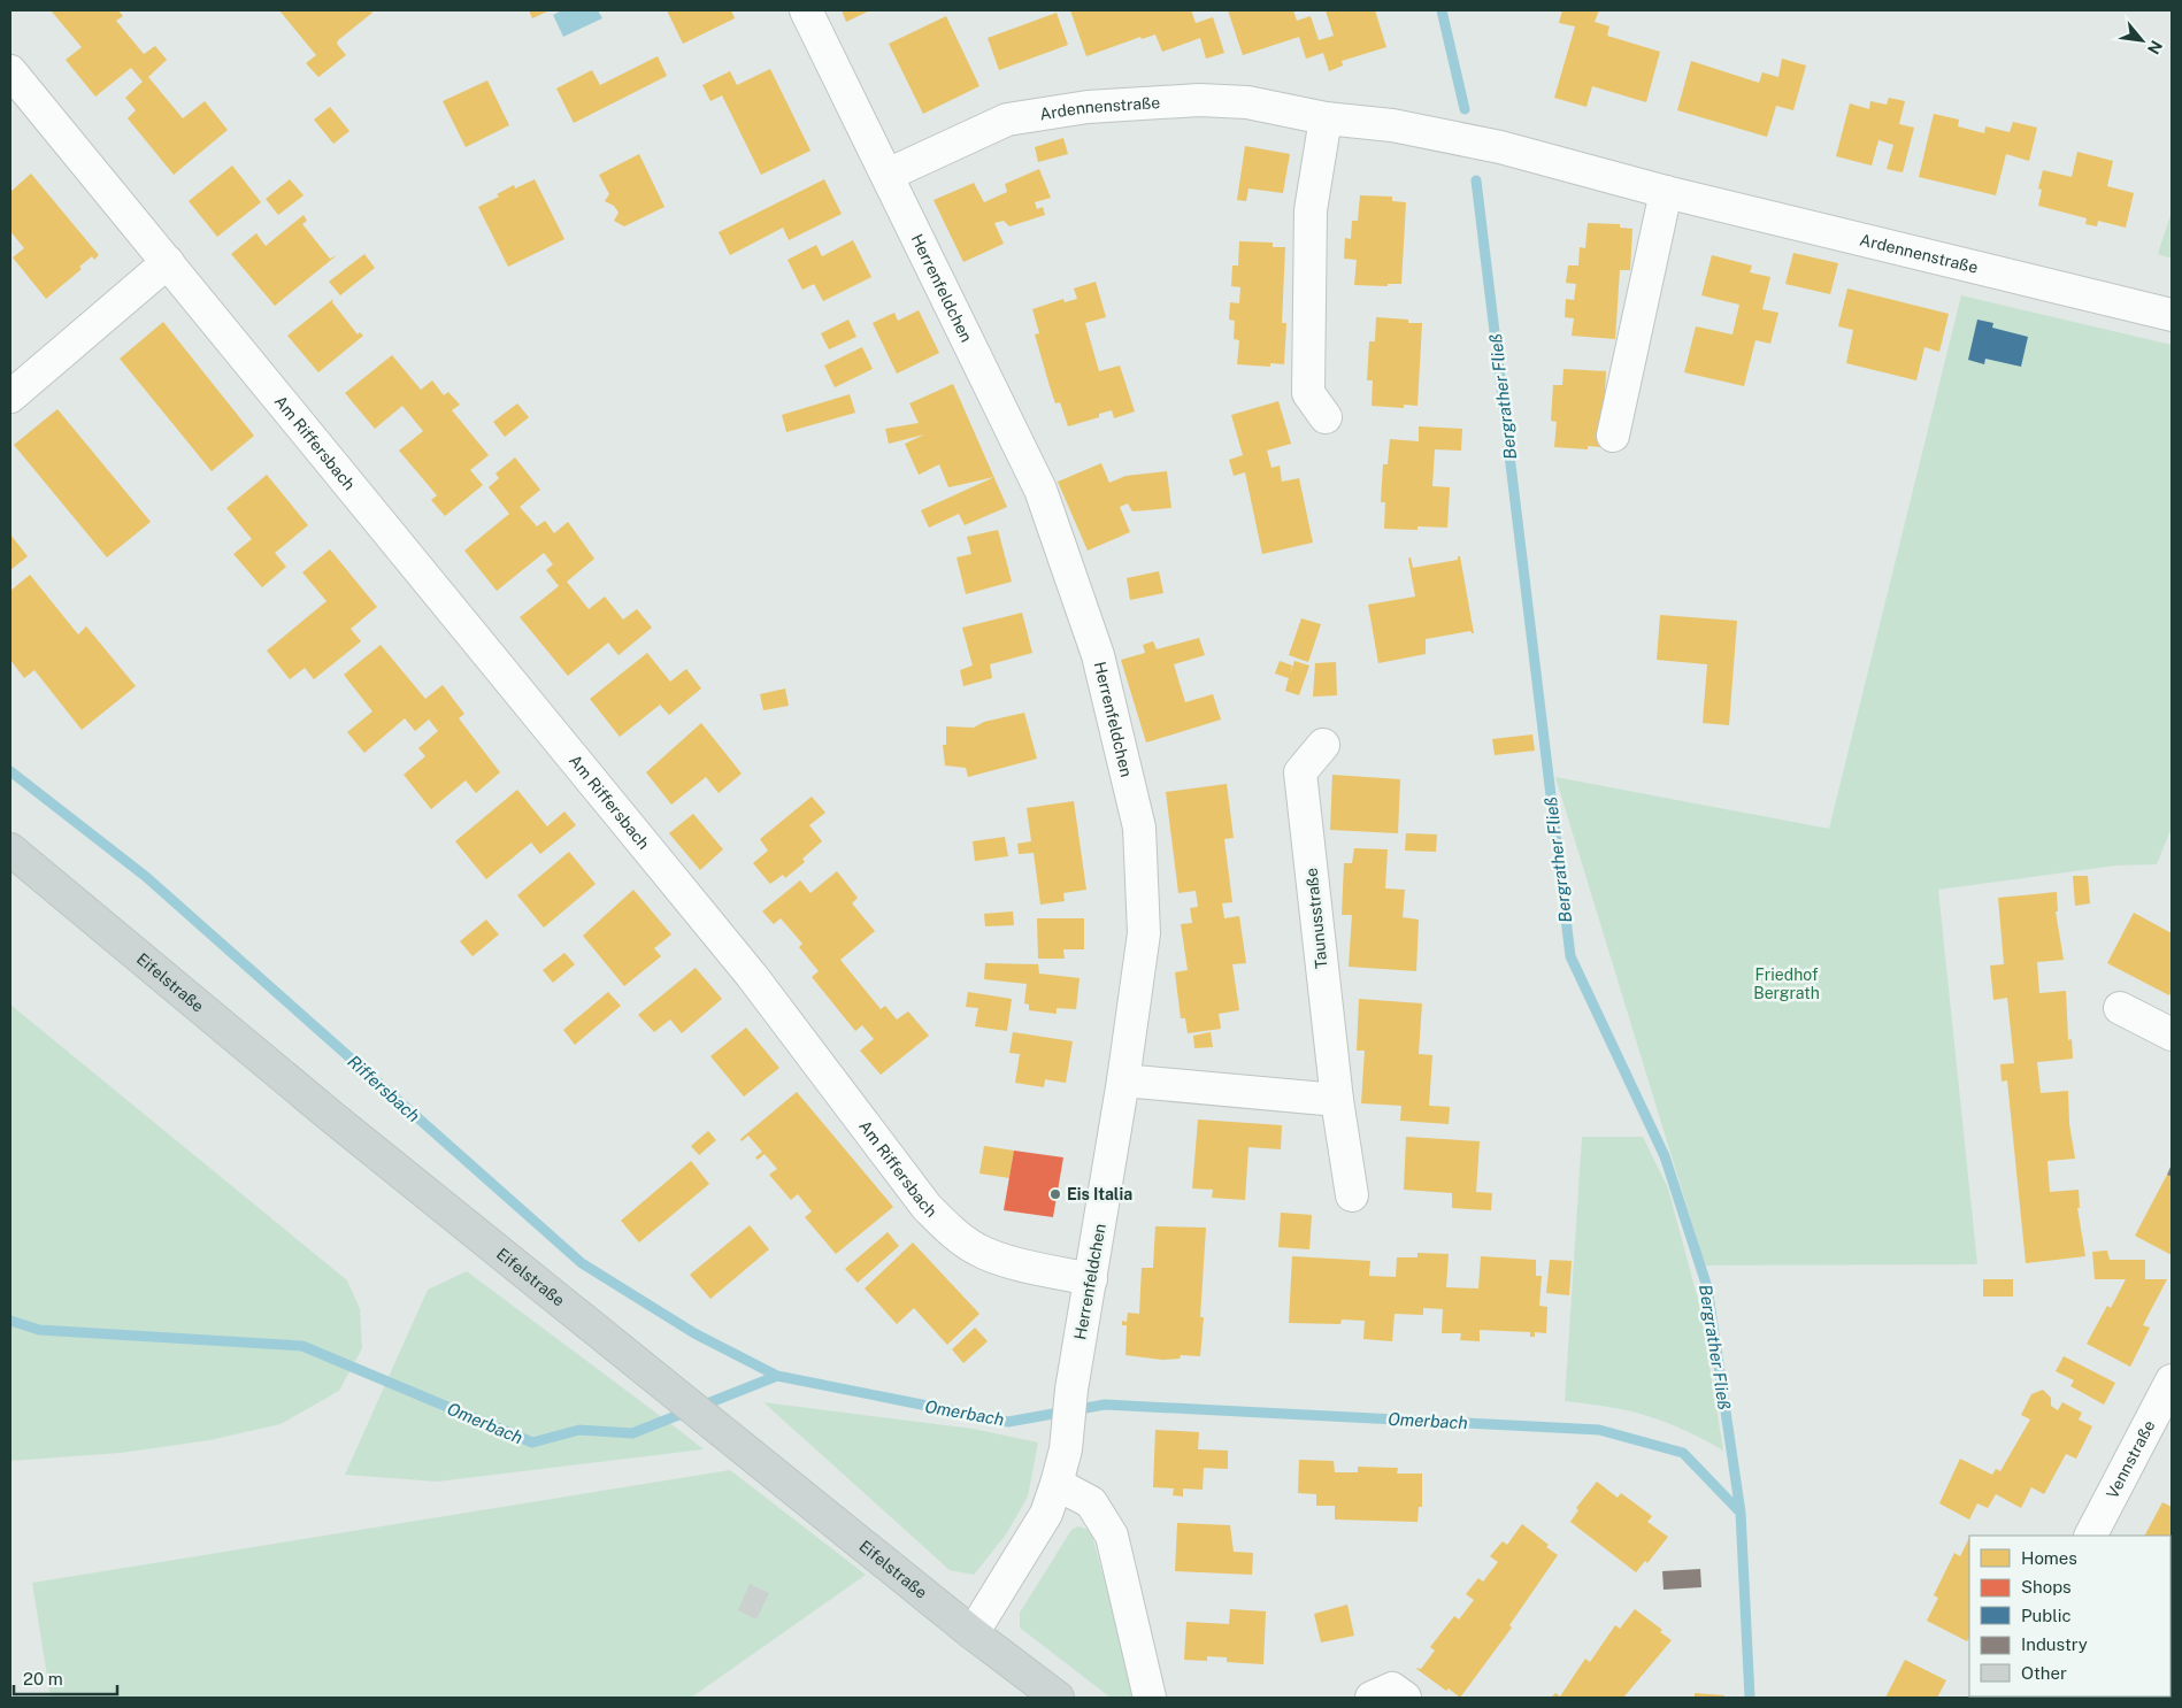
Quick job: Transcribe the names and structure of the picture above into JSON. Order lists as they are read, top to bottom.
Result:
{
  "streets": {
    "main road": ["Eifelstraße"],
    "street": [
      "Ardennenstraße",
      "Herrenfeldchen",
      "Am Riffersbach",
      "Taunusstraße",
      "Vennstraße"
    ]
  },
  "crossings": [
    ["Ardennenstraße", "Herrenfeldchen"],
    ["Herrenfeldchen", "Am Riffersbach"],
    ["Herrenfeldchen", "Eifelstraße"]
  ],
  "water": ["Bergrather Fließ", "Riffersbach", "Omerbach"],
  "parks": ["Friedhof Bergrath"],
  "places": ["Eis Italia"],
  "legend": [
    "Homes",
    "Shops",
    "Public",
    "Industry",
    "Other"
  ],
  "scale_bar": "20 m",
  "north": "bottom right"
}
